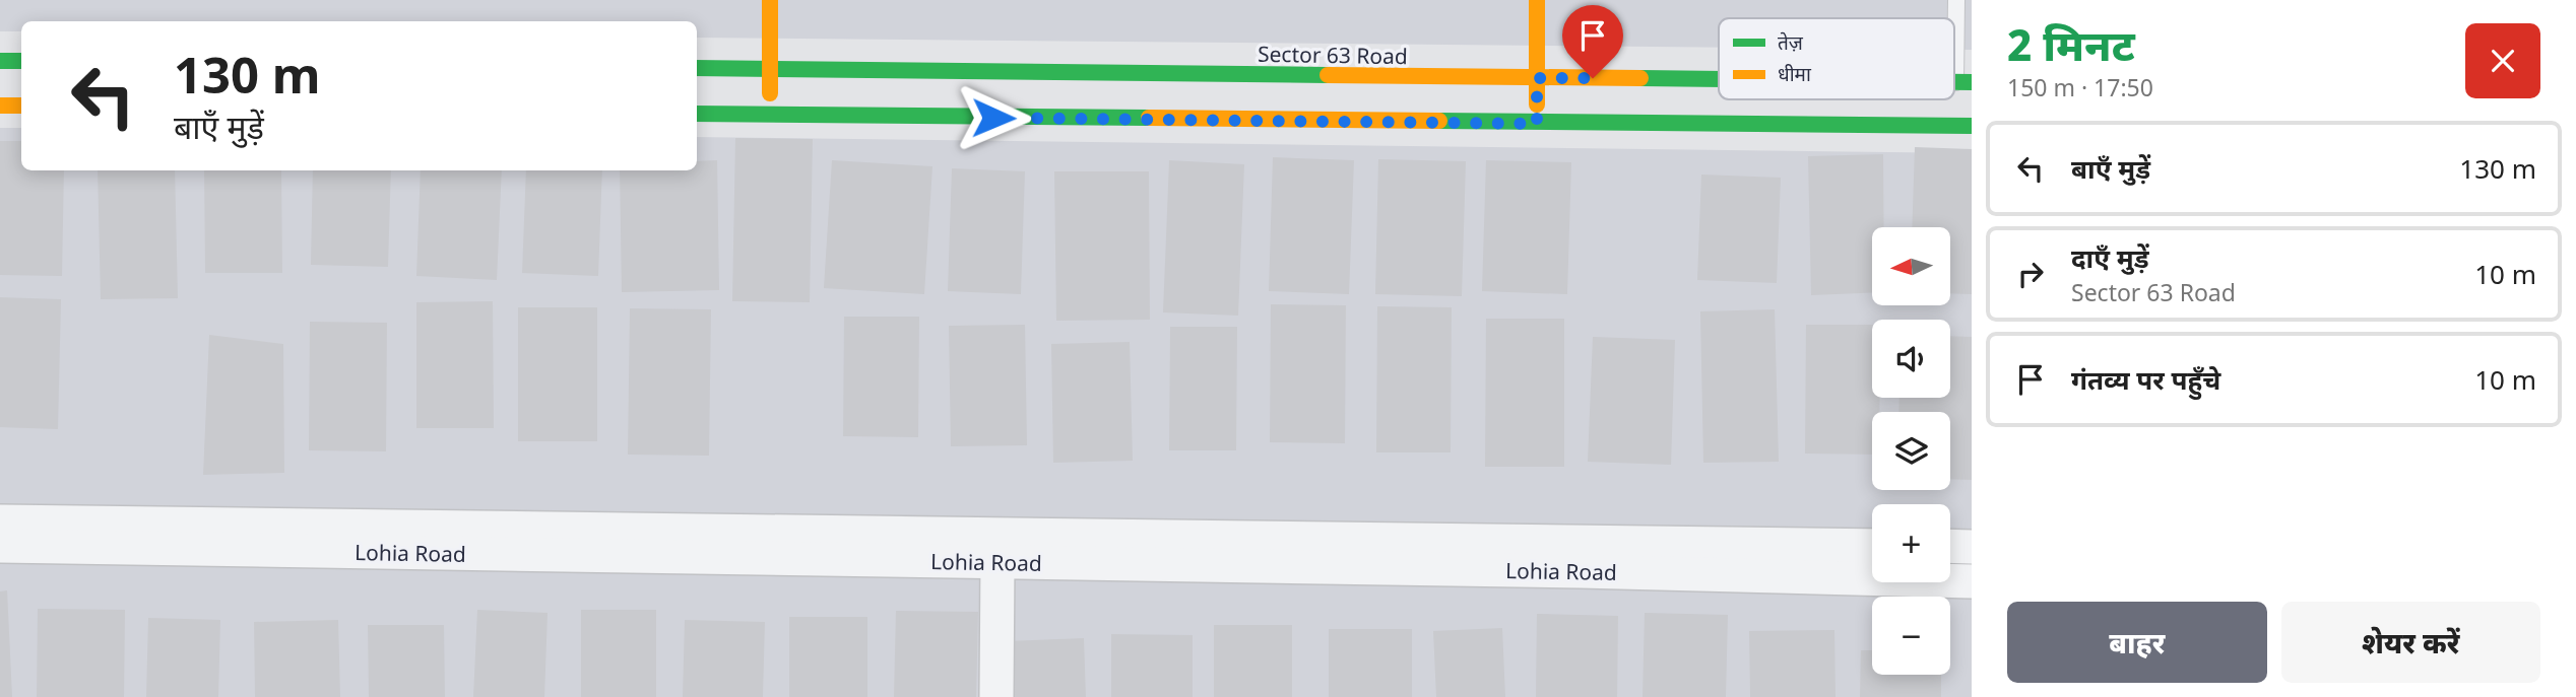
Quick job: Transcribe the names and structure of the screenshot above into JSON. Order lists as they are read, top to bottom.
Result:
{
  "streets": {
    "street": ["Sector 63 Road", "Lohia Road"]
  },
  "legend": ["तेज़", "धीमा"],
  "north": "left",
  "page": {
    "heading": ["2 मिनट", "150 m · 17:50"],
    "turn": ["130 m", "बाएँ मुड़ें"],
    "list": [
      {
        "name": "बाएँ मुड़ें",
        "value": "130 m"
      },
      {
        "name": "दाएँ मुड़ें",
        "note": "Sector 63 Road",
        "value": "10 m"
      },
      {
        "name": "गंतव्य पर पहुँचे",
        "value": "10 m"
      }
    ],
    "map_buttons": ["+", "−"],
    "buttons": ["बाहर", "शेयर करें"]
  }
}
